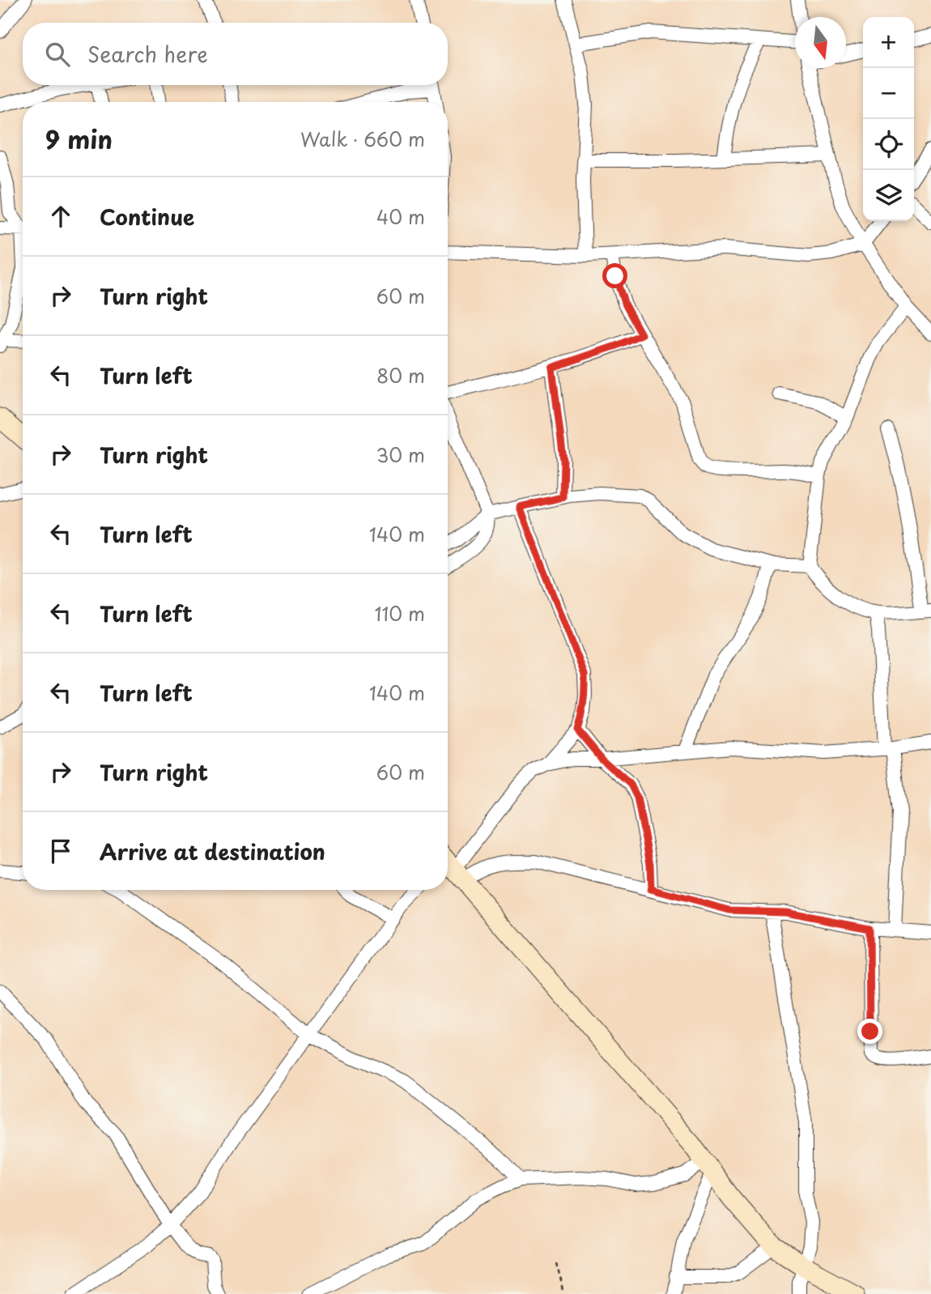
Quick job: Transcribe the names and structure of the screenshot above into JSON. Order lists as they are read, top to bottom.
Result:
{
  "north": "bottom",
  "page": {
    "map_buttons": ["+", "−"],
    "search": "Search here",
    "heading": ["9 min", "Walk · 660 m"],
    "list": [
      ["Continue", "40 m"],
      ["Turn right", "60 m"],
      ["Turn left", "80 m"],
      ["Turn right", "30 m"],
      ["Turn left", "140 m"],
      ["Turn left", "110 m"],
      ["Turn left", "140 m"],
      ["Turn right", "60 m"],
      "Arrive at destination"
    ]
  }
}
